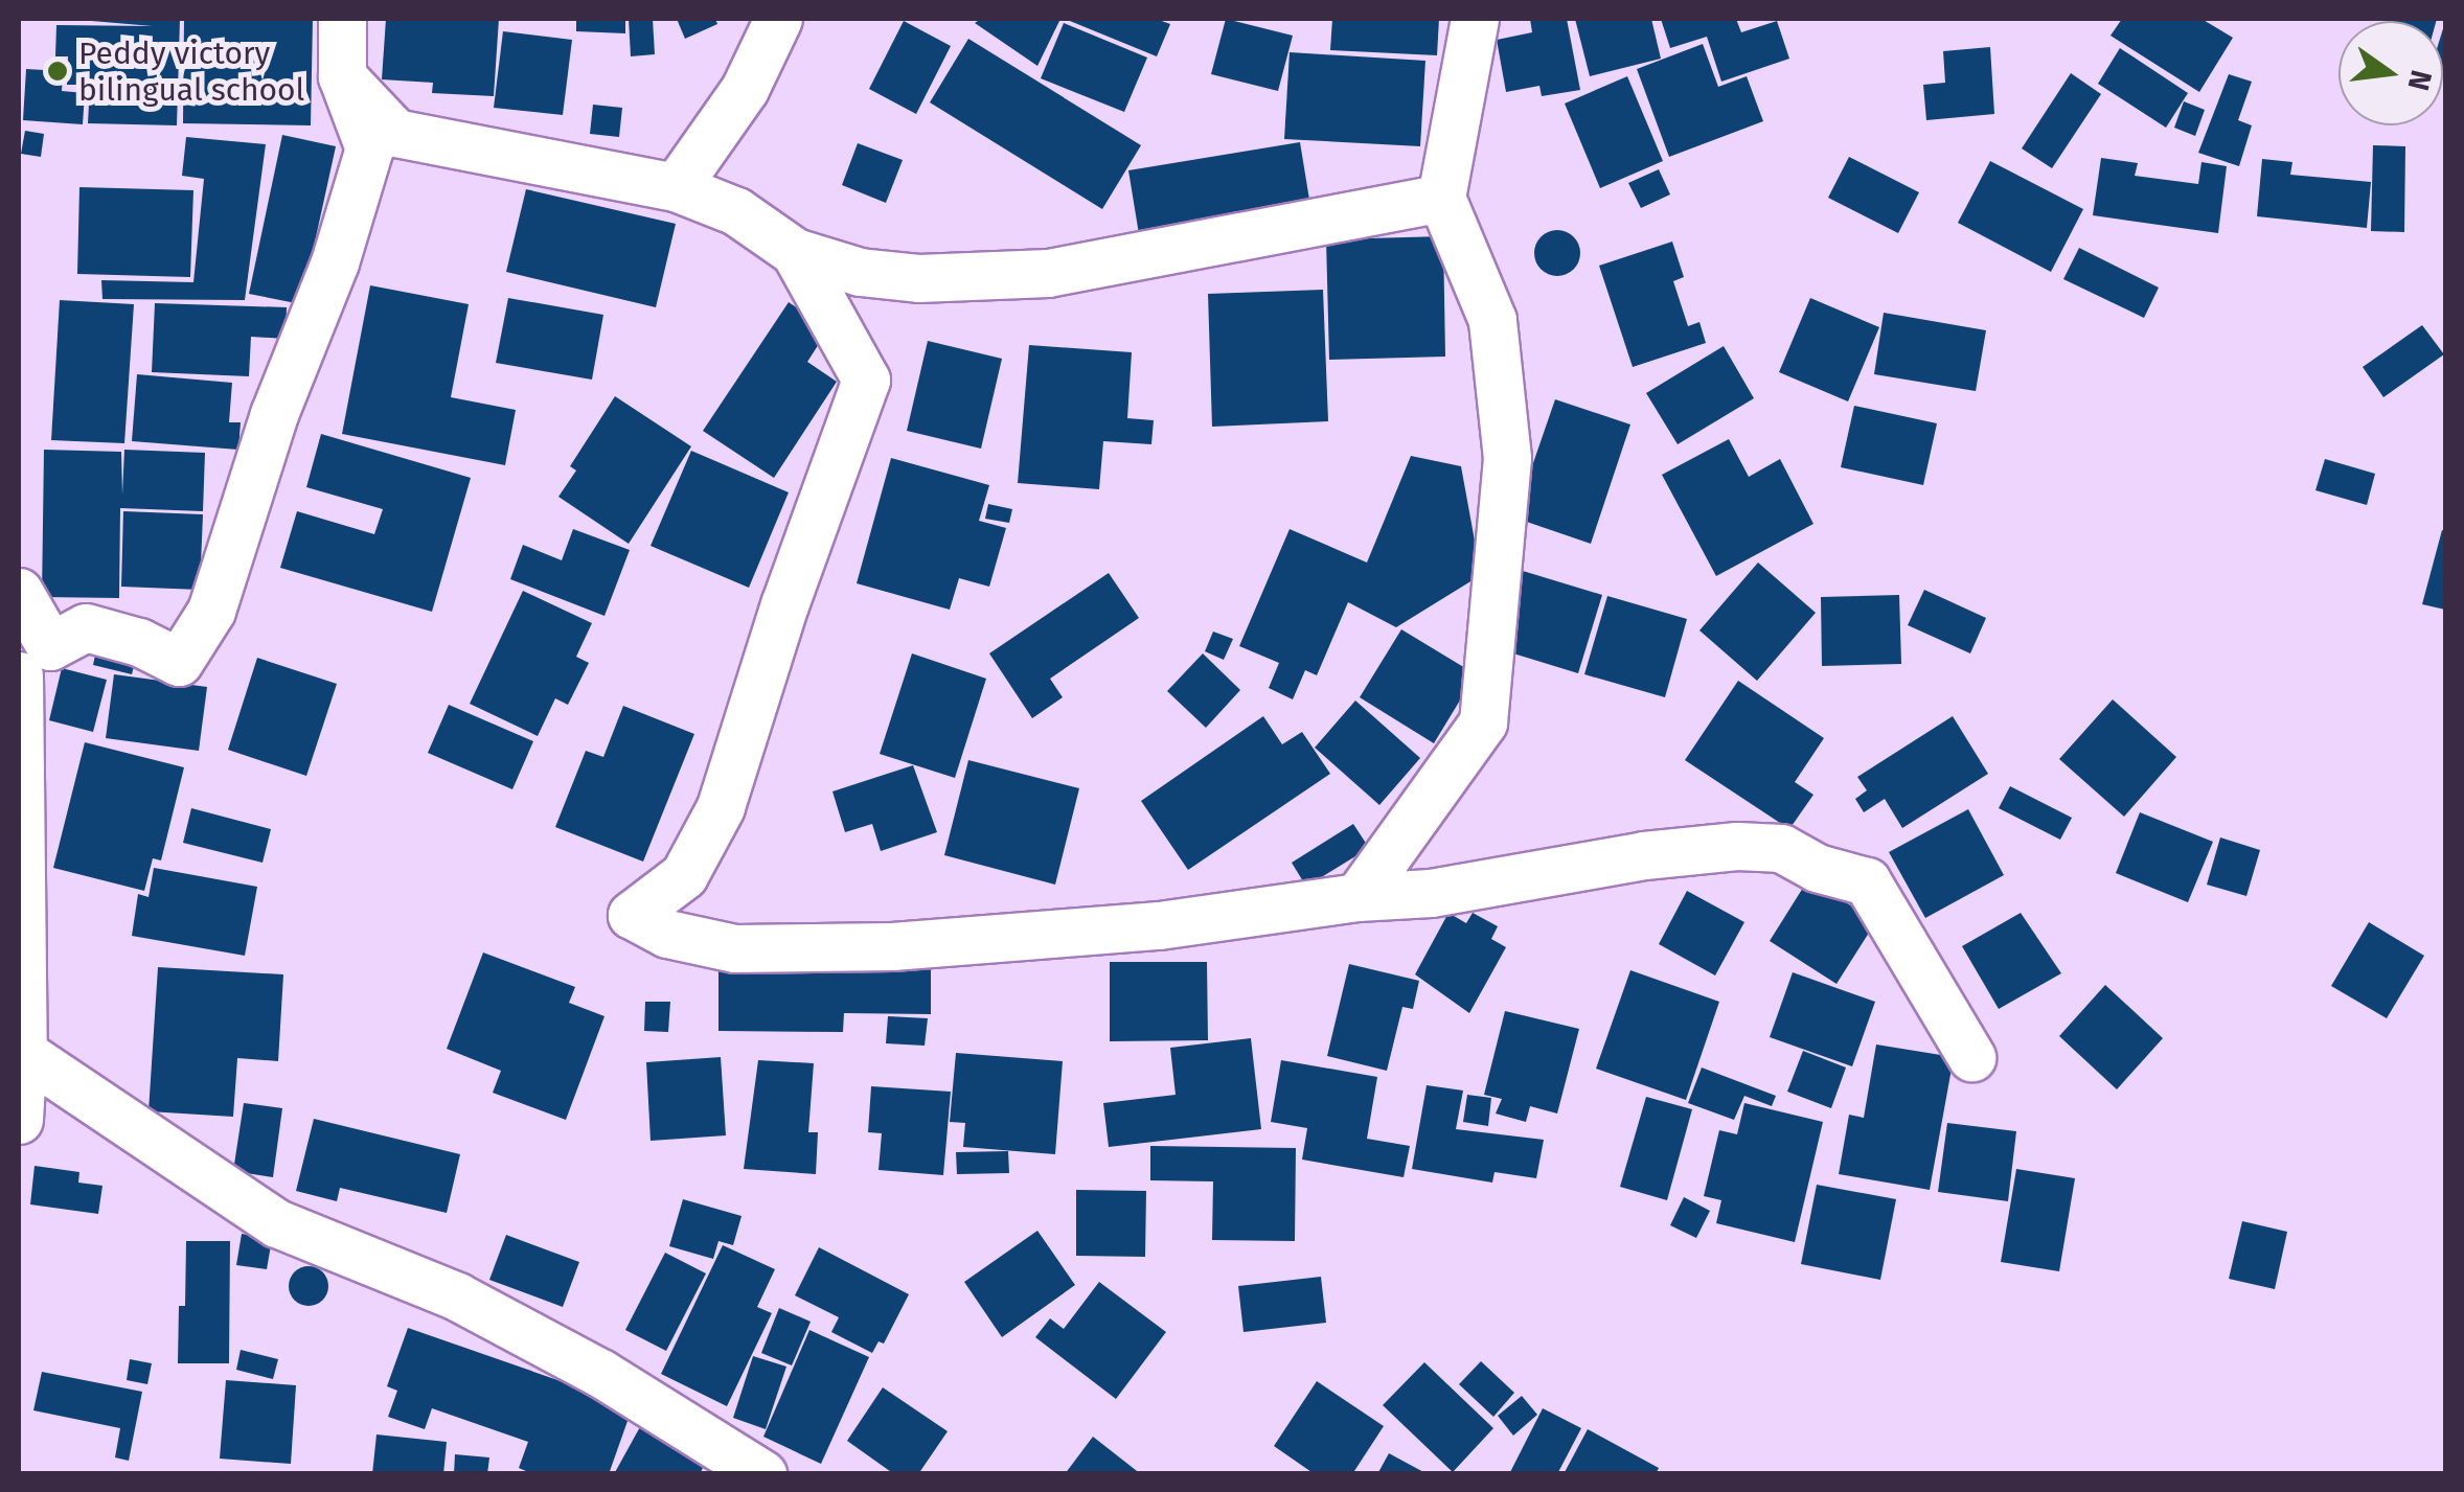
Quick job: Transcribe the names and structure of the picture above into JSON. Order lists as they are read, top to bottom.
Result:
{
  "places": ["Peddy victory bilingual school"],
  "north": "right"
}
